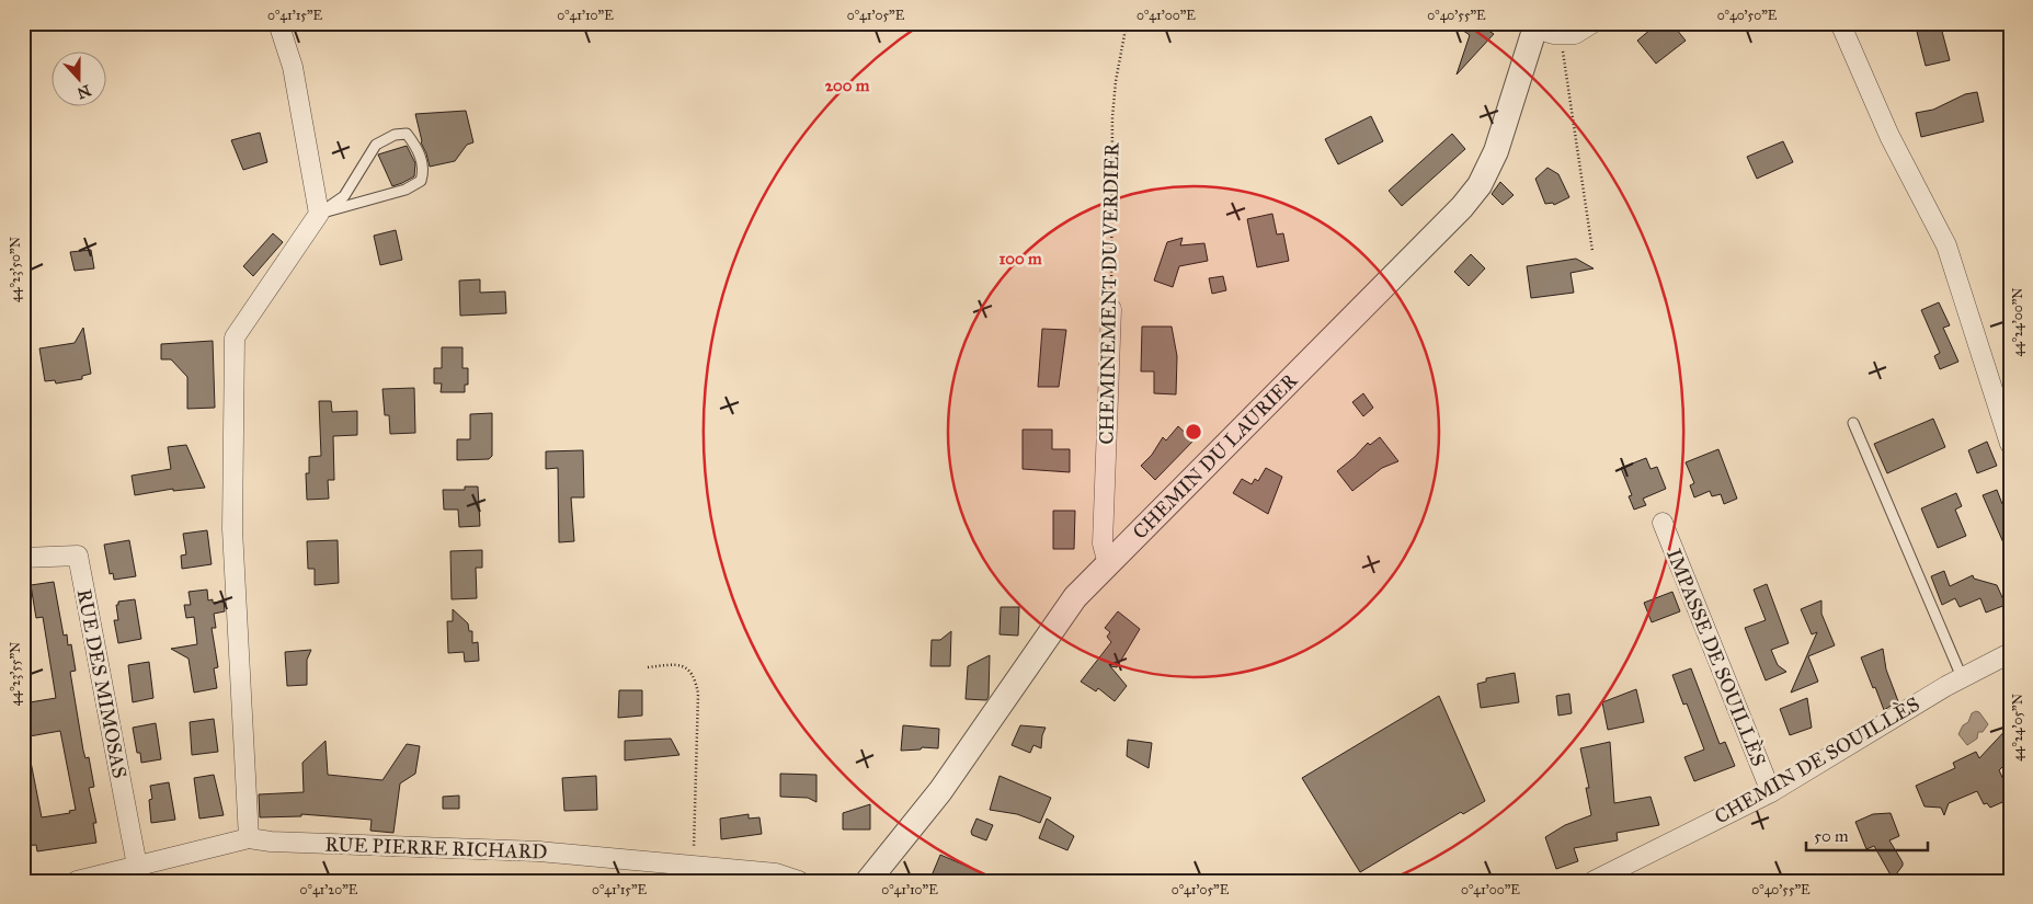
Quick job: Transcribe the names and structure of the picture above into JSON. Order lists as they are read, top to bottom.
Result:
{
  "streets": {
    "street": [
      "CHEMINEMENT DU VERDIER",
      "CHEMIN DU LAURIER",
      "IMPASSE DE SOUILLÈS",
      "RUE DES MIMOSAS",
      "CHEMIN DE SOUILLÈS",
      "RUE PIERRE RICHARD"
    ]
  },
  "crossings": [
    ["CHEMINEMENT DU VERDIER", "CHEMIN DU LAURIER"],
    ["IMPASSE DE SOUILLÈS", "CHEMIN DE SOUILLÈS"],
    ["RUE DES MIMOSAS", "RUE PIERRE RICHARD"]
  ],
  "scale_bar": "50 m",
  "north": "bottom",
  "coordinates": [
    "0°41'15\"E",
    "0°41'10\"E",
    "0°41'05\"E",
    "0°41'00\"E",
    "0°40'55\"E",
    "0°40'50\"E",
    "44°23'50\"N",
    "44°24'00\"N",
    "44°23'55\"N",
    "44°24'05\"N",
    "0°41'20\"E"
  ],
  "rings": ["200 m", "100 m"]
}
